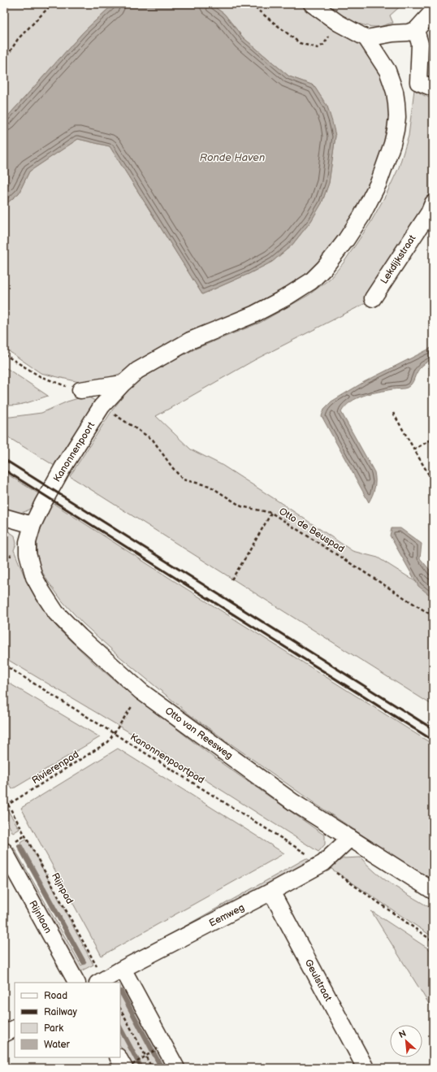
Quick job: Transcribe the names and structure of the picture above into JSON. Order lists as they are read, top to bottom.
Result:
{
  "streets": {
    "street": [
      "Lekdijkstraat",
      "Kanonnenpoort",
      "Otto van Reesweg",
      "Eemweg",
      "Rijnlaan",
      "Geulstraat"
    ],
    "path": [
      "Otto de Beuspad",
      "Kanonnenpoortpad",
      "Rivierenpad",
      "Rijnpad"
    ]
  },
  "crossings": [
    ["Kanonnenpoort", "Otto van Reesweg"],
    ["Otto van Reesweg", "Rivierenpad"],
    ["Otto van Reesweg", "Eemweg"],
    ["Kanonnenpoortpad", "Rivierenpad"],
    ["Kanonnenpoortpad", "Eemweg"],
    ["Rivierenpad", "Rijnpad"],
    ["Rijnpad", "Eemweg"],
    ["Eemweg", "Geulstraat"]
  ],
  "water": ["Ronde Haven"],
  "legend": [
    "Road",
    "Railway",
    "Park",
    "Water"
  ],
  "north": "top left"
}
